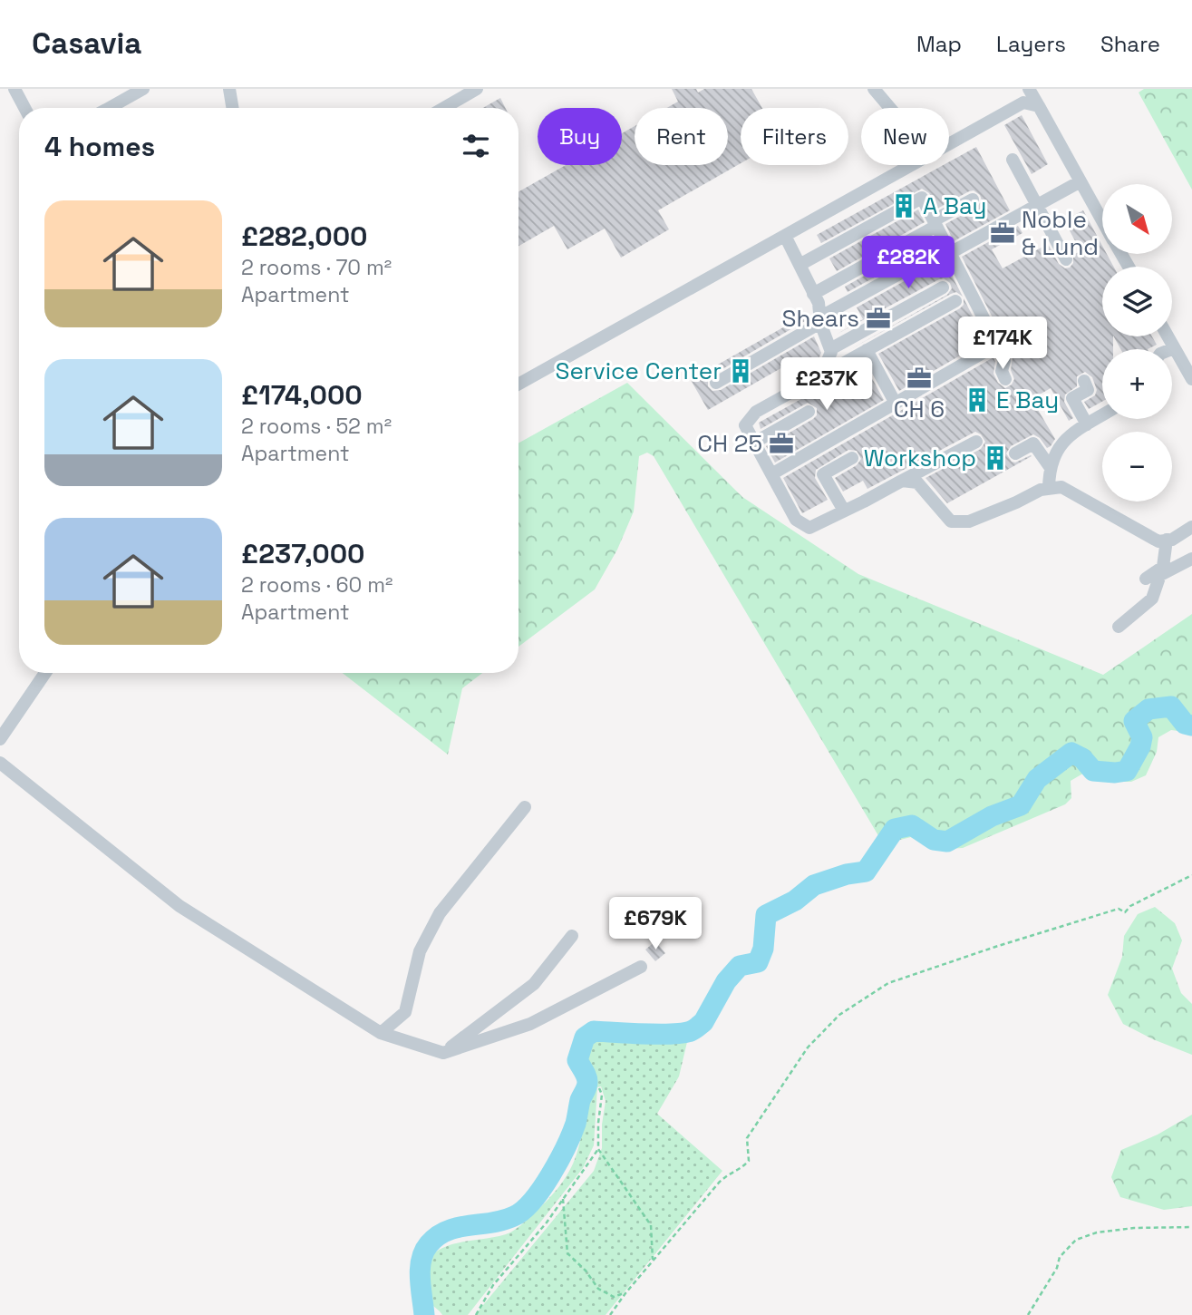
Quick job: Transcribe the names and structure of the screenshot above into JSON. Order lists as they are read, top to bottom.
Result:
{
  "places": {
    "building": [
      "A Bay",
      "Service Center",
      "E Bay",
      "Workshop"
    ],
    "office": [
      "Noble & Lund",
      "Shears",
      "CH 6",
      "CH 25"
    ]
  },
  "north": "bottom right",
  "page": {
    "header": "Casavia",
    "nav": ["Map", "Layers", "Share"],
    "chip": [
      "Buy",
      "Rent",
      "Filters",
      "New"
    ],
    "heading": "4 homes",
    "map_buttons": ["+", "−"],
    "list": [
      {
        "name": "£282,000",
        "note": "2 rooms · 70 m² · Apartment"
      },
      {
        "name": "£174,000",
        "note": "2 rooms · 52 m² · Apartment"
      },
      {
        "name": "£237,000",
        "note": "2 rooms · 60 m² · Apartment"
      }
    ],
    "price": [
      "£282K",
      "£174K",
      "£237K",
      "£679K"
    ]
  }
}
